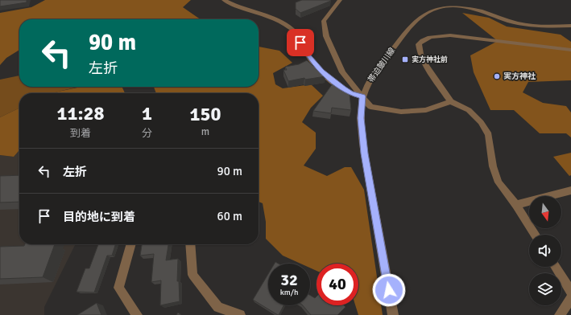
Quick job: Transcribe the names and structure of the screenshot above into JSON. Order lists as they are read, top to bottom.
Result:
{
  "streets": {
    "street": ["帯迫皷川線"]
  },
  "places": {
    "transit": ["実方神社前"],
    "other": ["実方神社"]
  },
  "north": "bottom",
  "page": {
    "turn": ["90 m", "左折"],
    "eta": [
      "11:28",
      "到着",
      "1",
      "分",
      "150",
      "m"
    ],
    "list": [
      {
        "name": "左折",
        "value": "90 m"
      },
      {
        "name": "目的地に到着",
        "value": "60 m"
      }
    ],
    "speed": "32 km/h",
    "limit": "40"
  }
}
